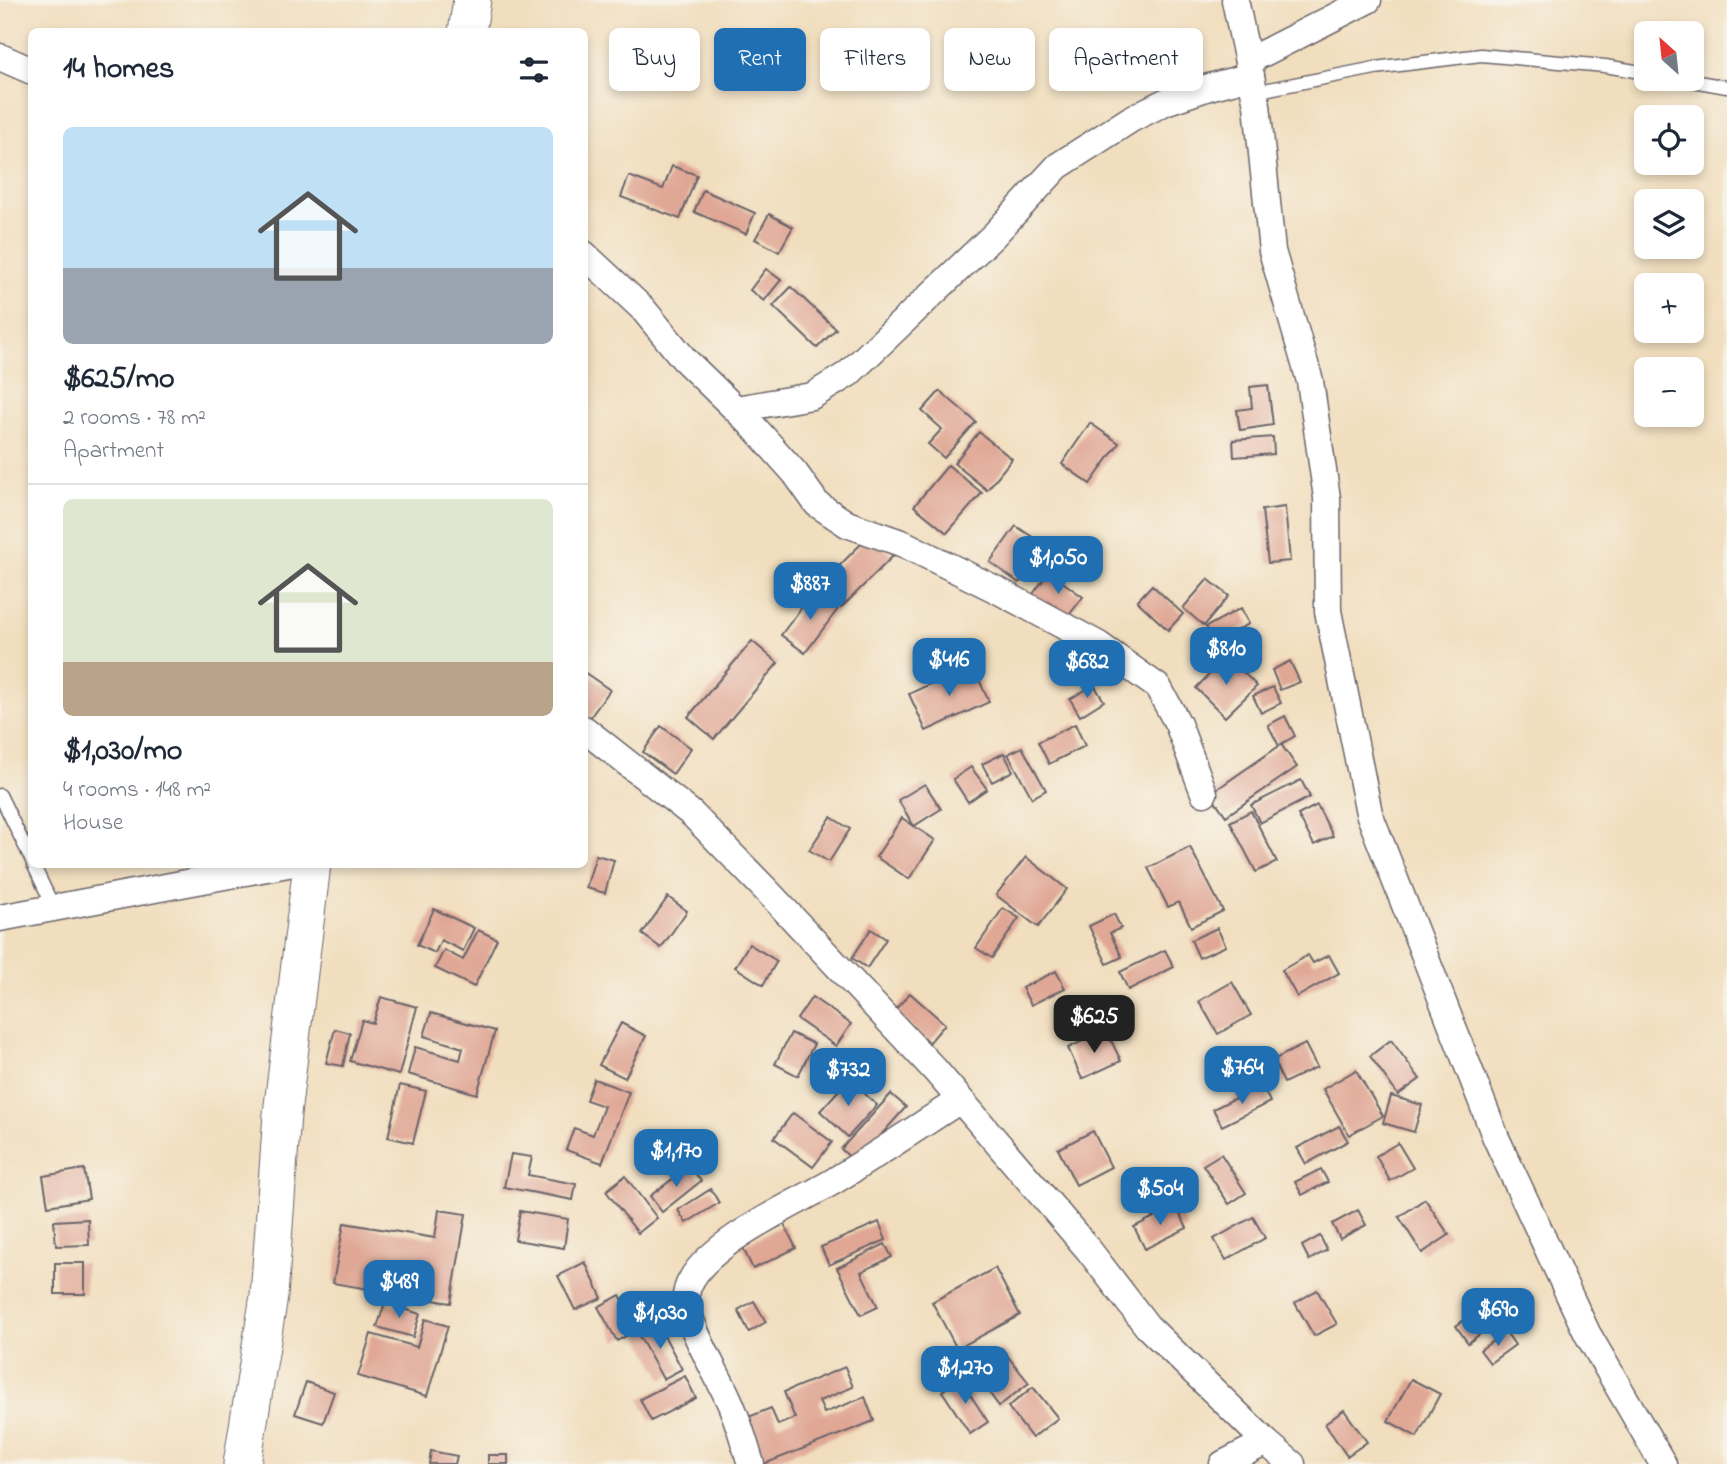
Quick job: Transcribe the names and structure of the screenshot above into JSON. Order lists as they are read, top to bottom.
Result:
{
  "north": "top left",
  "page": {
    "map_buttons": ["+", "−"],
    "chip": [
      "Buy",
      "Rent",
      "Filters",
      "New",
      "Apartment"
    ],
    "heading": "14 homes",
    "list": [
      {
        "name": "$625/mo",
        "note": "2 rooms · 78 m² · Apartment"
      },
      {
        "name": "$1,030/mo",
        "note": "4 rooms · 148 m² · House"
      }
    ],
    "price": [
      "$1,050",
      "$887",
      "$810",
      "$416",
      "$682",
      "$625",
      "$764",
      "$732",
      "$1,170",
      "$504",
      "$489",
      "$690",
      "$1,030",
      "$1,270"
    ]
  }
}
